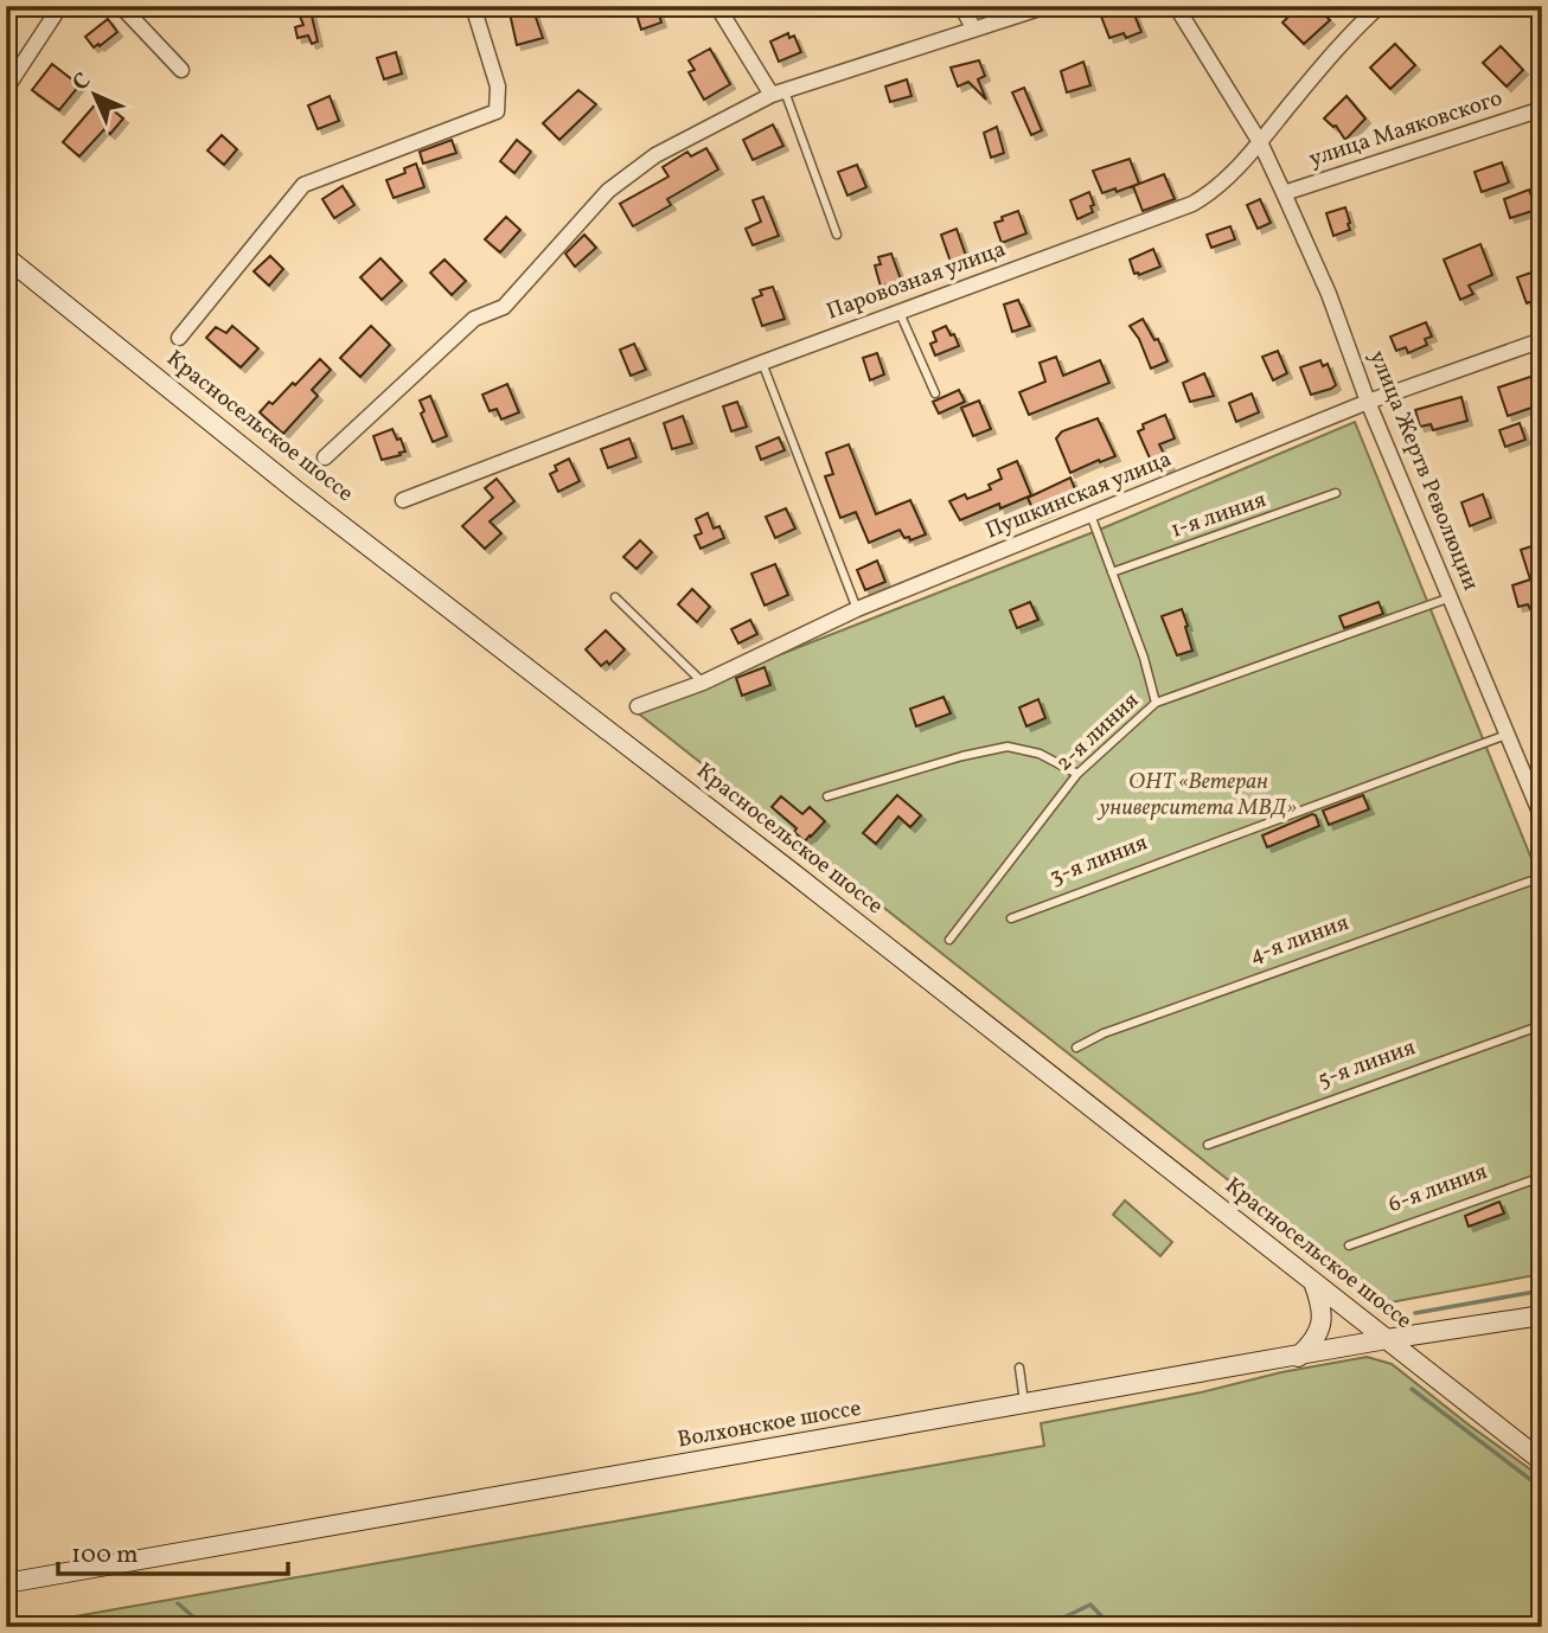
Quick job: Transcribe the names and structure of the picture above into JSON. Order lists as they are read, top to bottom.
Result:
{
  "streets": {
    "main road": ["Красносельское шоссе", "Волхонское шоссе"],
    "street": [
      "улица Маяковского",
      "Паровозная улица",
      "улица Жертв Революции",
      "Пушкинская улица"
    ],
    "lane": [
      "1-я линия",
      "2-я линия",
      "3-я линия",
      "4-я линия",
      "5-я линия",
      "6-я линия"
    ]
  },
  "crossings": [
    ["улица Маяковского", "улица Жертв Революции"],
    ["Паровозная улица", "улица Жертв Революции"],
    ["Красносельское шоссе", "Волхонское шоссе"],
    ["улица Жертв Революции", "Пушкинская улица"],
    ["улица Жертв Революции", "2-я линия"],
    ["улица Жертв Революции", "3-я линия"]
  ],
  "parks": ["ОНТ «Ветеран университета МВД»"],
  "scale_bar": "100 m",
  "north": "top left"
}
